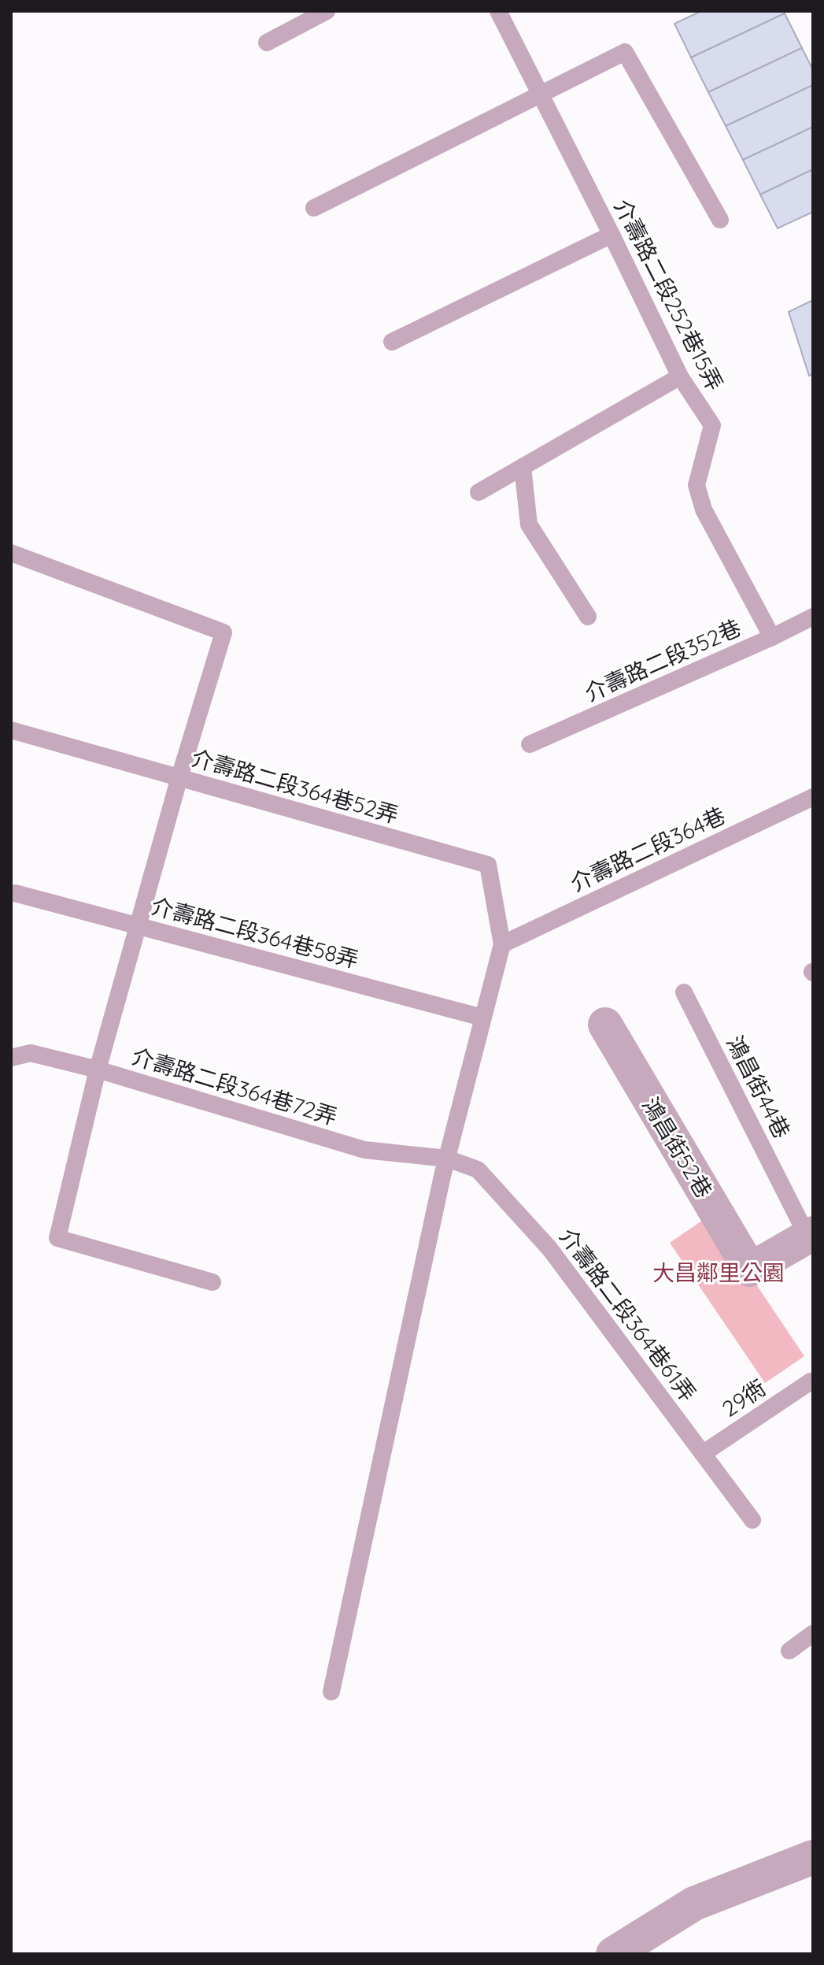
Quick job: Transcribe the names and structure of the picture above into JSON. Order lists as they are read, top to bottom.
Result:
{
  "streets": {
    "street": ["鴻昌街52巷"],
    "lane": [
      "介壽路二段252巷15弄",
      "介壽路二段352巷",
      "介壽路二段364巷52弄",
      "介壽路二段364巷",
      "介壽路二段364巷58弄",
      "介壽路二段364巷72弄",
      "鴻昌街44巷",
      "介壽路二段364巷61弄",
      "29衖"
    ]
  },
  "crossings": [
    ["介壽路二段252巷15弄", "介壽路二段352巷"],
    ["介壽路二段364巷52弄", "介壽路二段364巷"],
    ["介壽路二段364巷72弄", "介壽路二段364巷61弄"],
    ["鴻昌街44巷", "鴻昌街52巷"],
    ["介壽路二段364巷61弄", "29衖"]
  ],
  "parks": ["大昌鄰里公園"]
}
